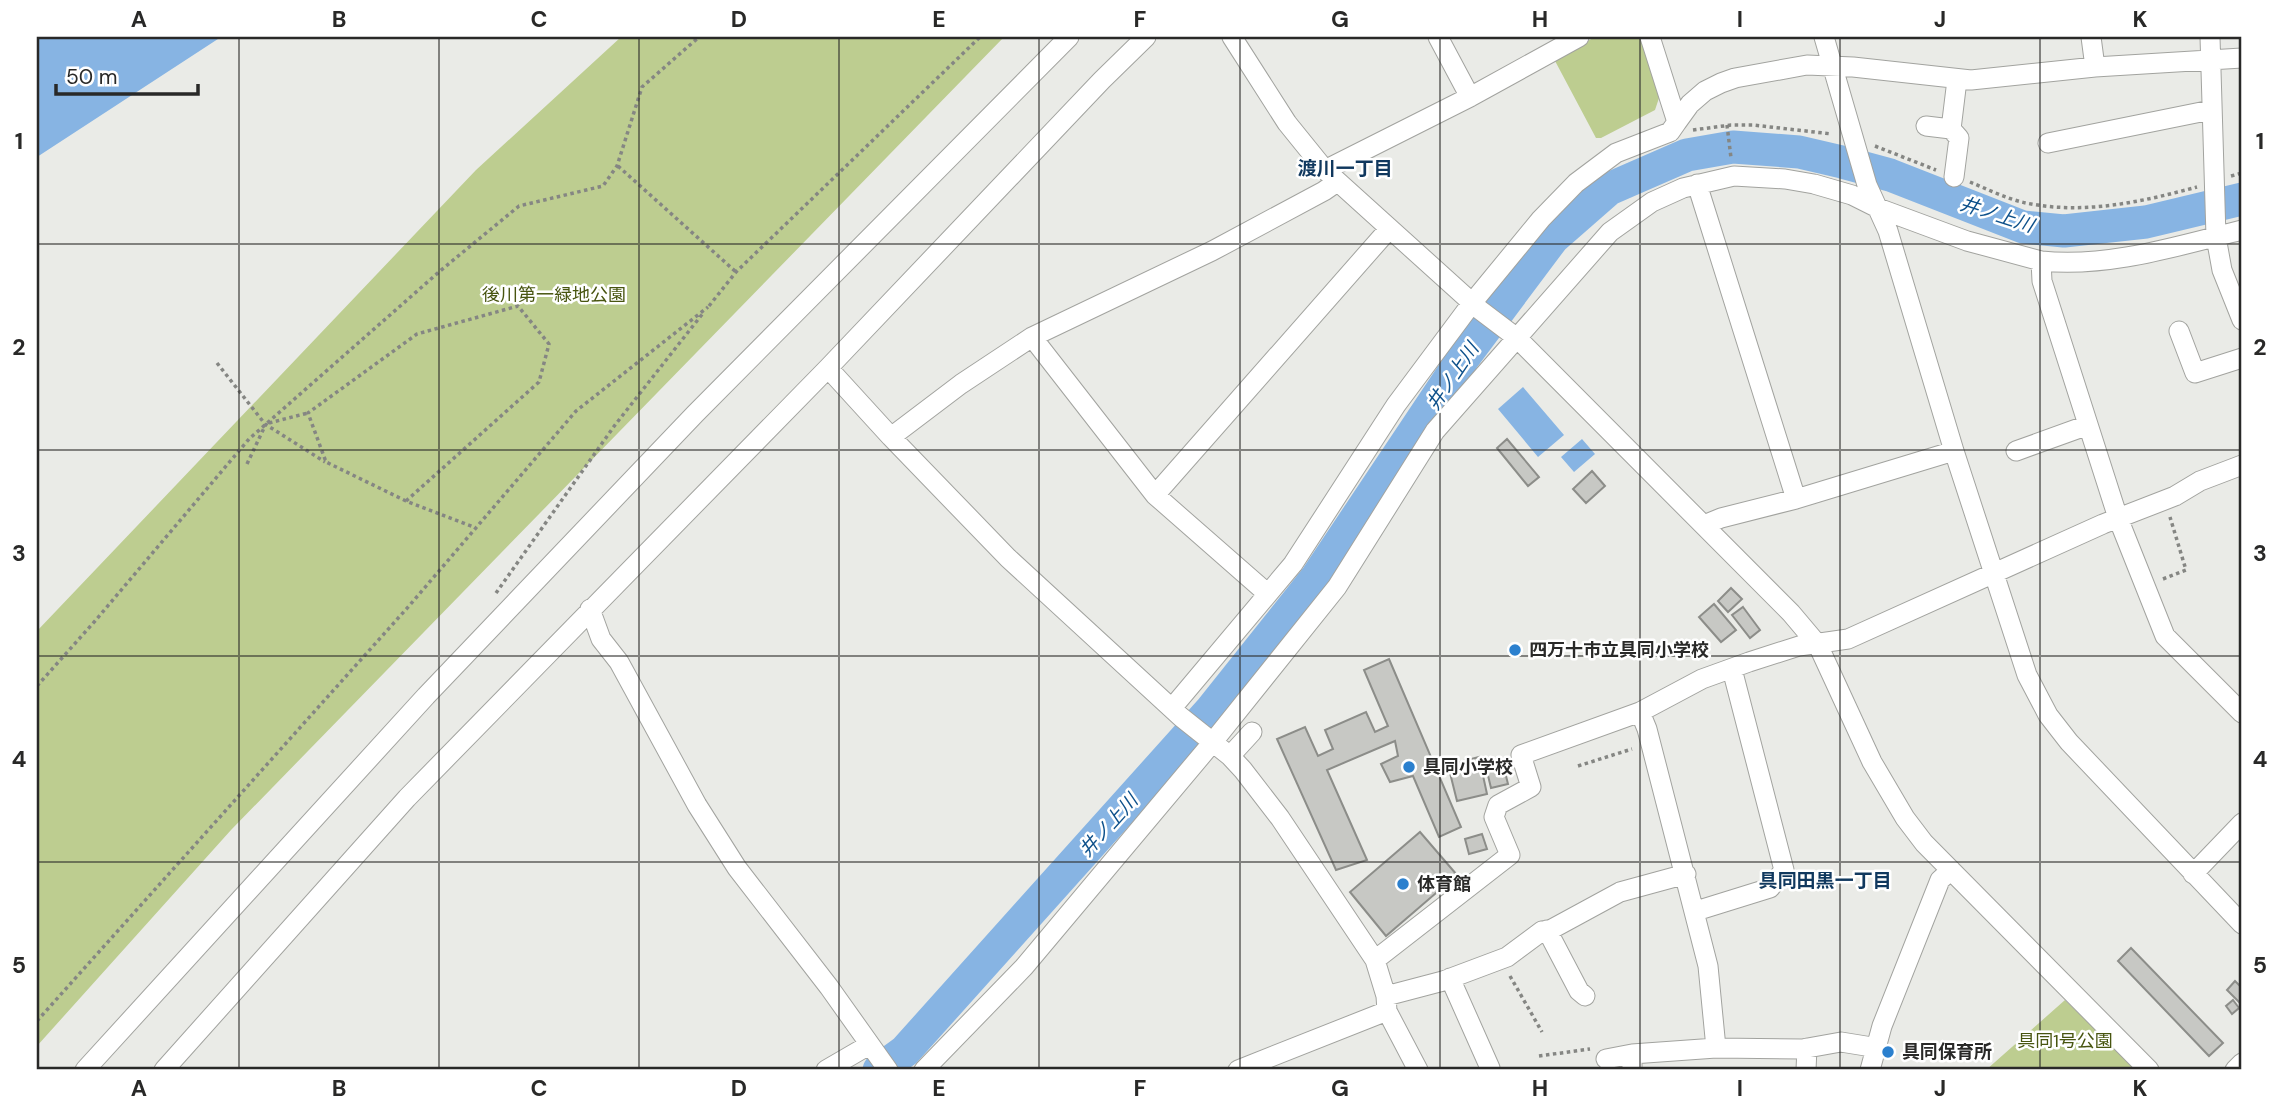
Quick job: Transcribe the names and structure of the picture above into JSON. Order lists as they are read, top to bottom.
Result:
{
  "districts": ["渡川一丁目", "具同田黒一丁目"],
  "water": ["井ノ上川"],
  "parks": ["後川第一緑地公園", "具同1号公園"],
  "places": [
    "四万十市立具同小学校",
    "具同小学校",
    "体育館",
    "具同保育所"
  ],
  "scale_bar": "50 m",
  "grid": {
    "columns": [
      "A",
      "B",
      "C",
      "D",
      "E",
      "F",
      "G",
      "H",
      "I",
      "J",
      "K"
    ],
    "rows": [
      "1",
      "2",
      "3",
      "4",
      "5"
    ]
  }
}
